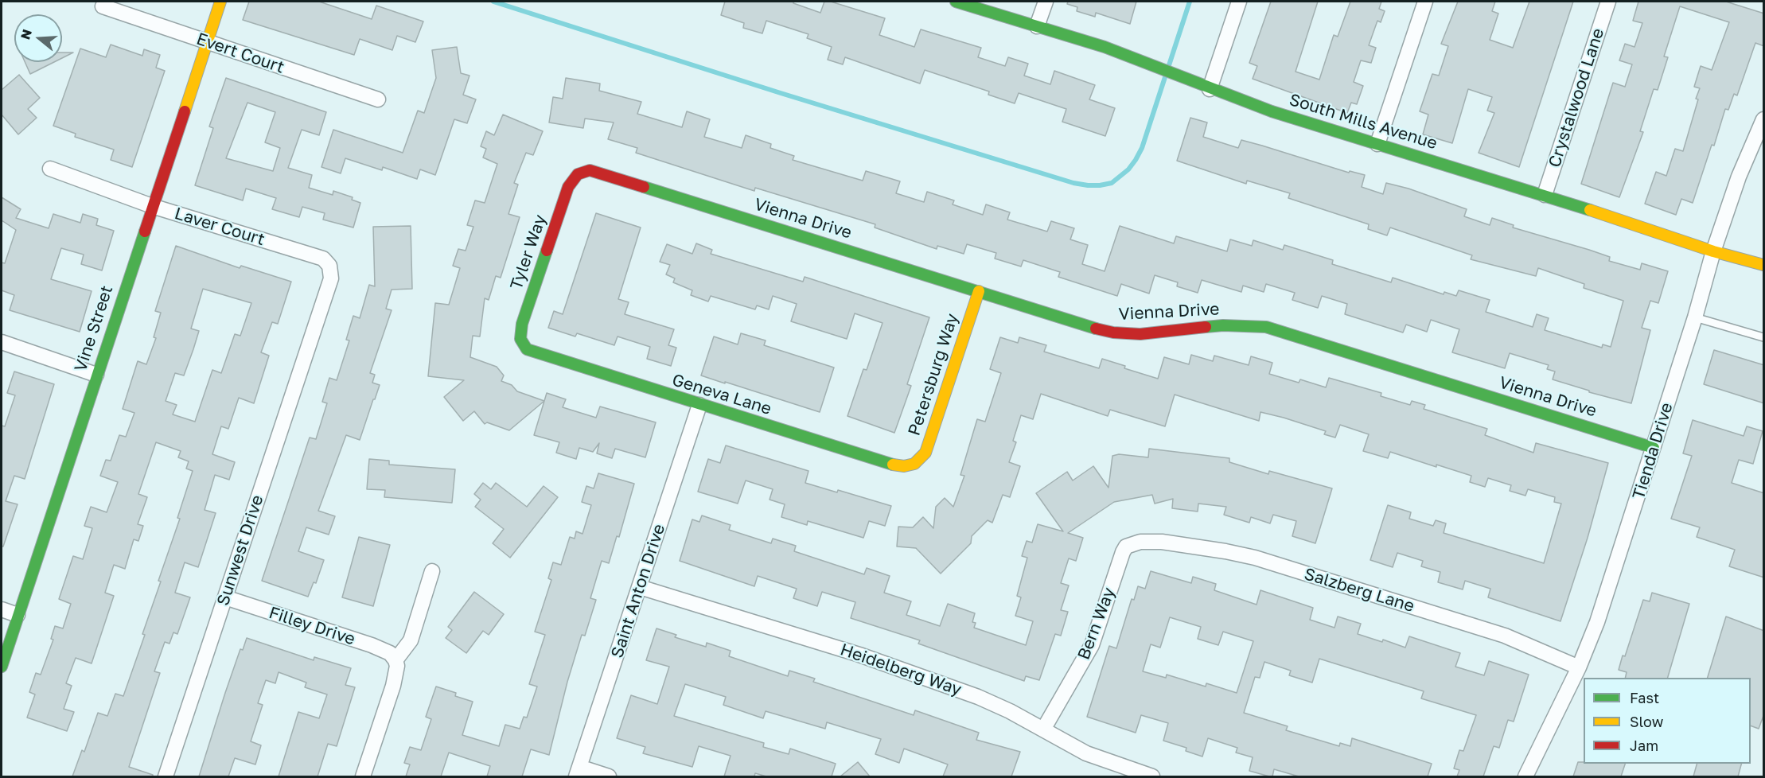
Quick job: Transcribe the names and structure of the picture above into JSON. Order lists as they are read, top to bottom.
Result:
{
  "streets": {
    "street": [
      "Evert Court",
      "Crystalwood Lane",
      "South Mills Avenue",
      "Vienna Drive",
      "Laver Court",
      "Tyler Way",
      "Vine Street",
      "Petersburg Way",
      "Geneva Lane",
      "Tienda Drive",
      "Sunwest Drive",
      "Salzberg Lane",
      "Saint Anton Drive",
      "Bern Way",
      "Filley Drive",
      "Heidelberg Way"
    ]
  },
  "crossings": [
    ["Evert Court", "Vine Street"],
    ["Crystalwood Lane", "South Mills Avenue"],
    ["South Mills Avenue", "Tienda Drive"],
    ["Vienna Drive", "Tyler Way"],
    ["Vienna Drive", "Petersburg Way"],
    ["Vienna Drive", "Tienda Drive"],
    ["Laver Court", "Vine Street"],
    ["Laver Court", "Sunwest Drive"],
    ["Tyler Way", "Geneva Lane"],
    ["Petersburg Way", "Geneva Lane"],
    ["Geneva Lane", "Saint Anton Drive"],
    ["Tienda Drive", "Salzberg Lane"],
    ["Sunwest Drive", "Filley Drive"],
    ["Salzberg Lane", "Bern Way"],
    ["Saint Anton Drive", "Heidelberg Way"],
    ["Bern Way", "Heidelberg Way"]
  ],
  "legend": ["Fast", "Slow", "Jam"],
  "north": "left"
}
